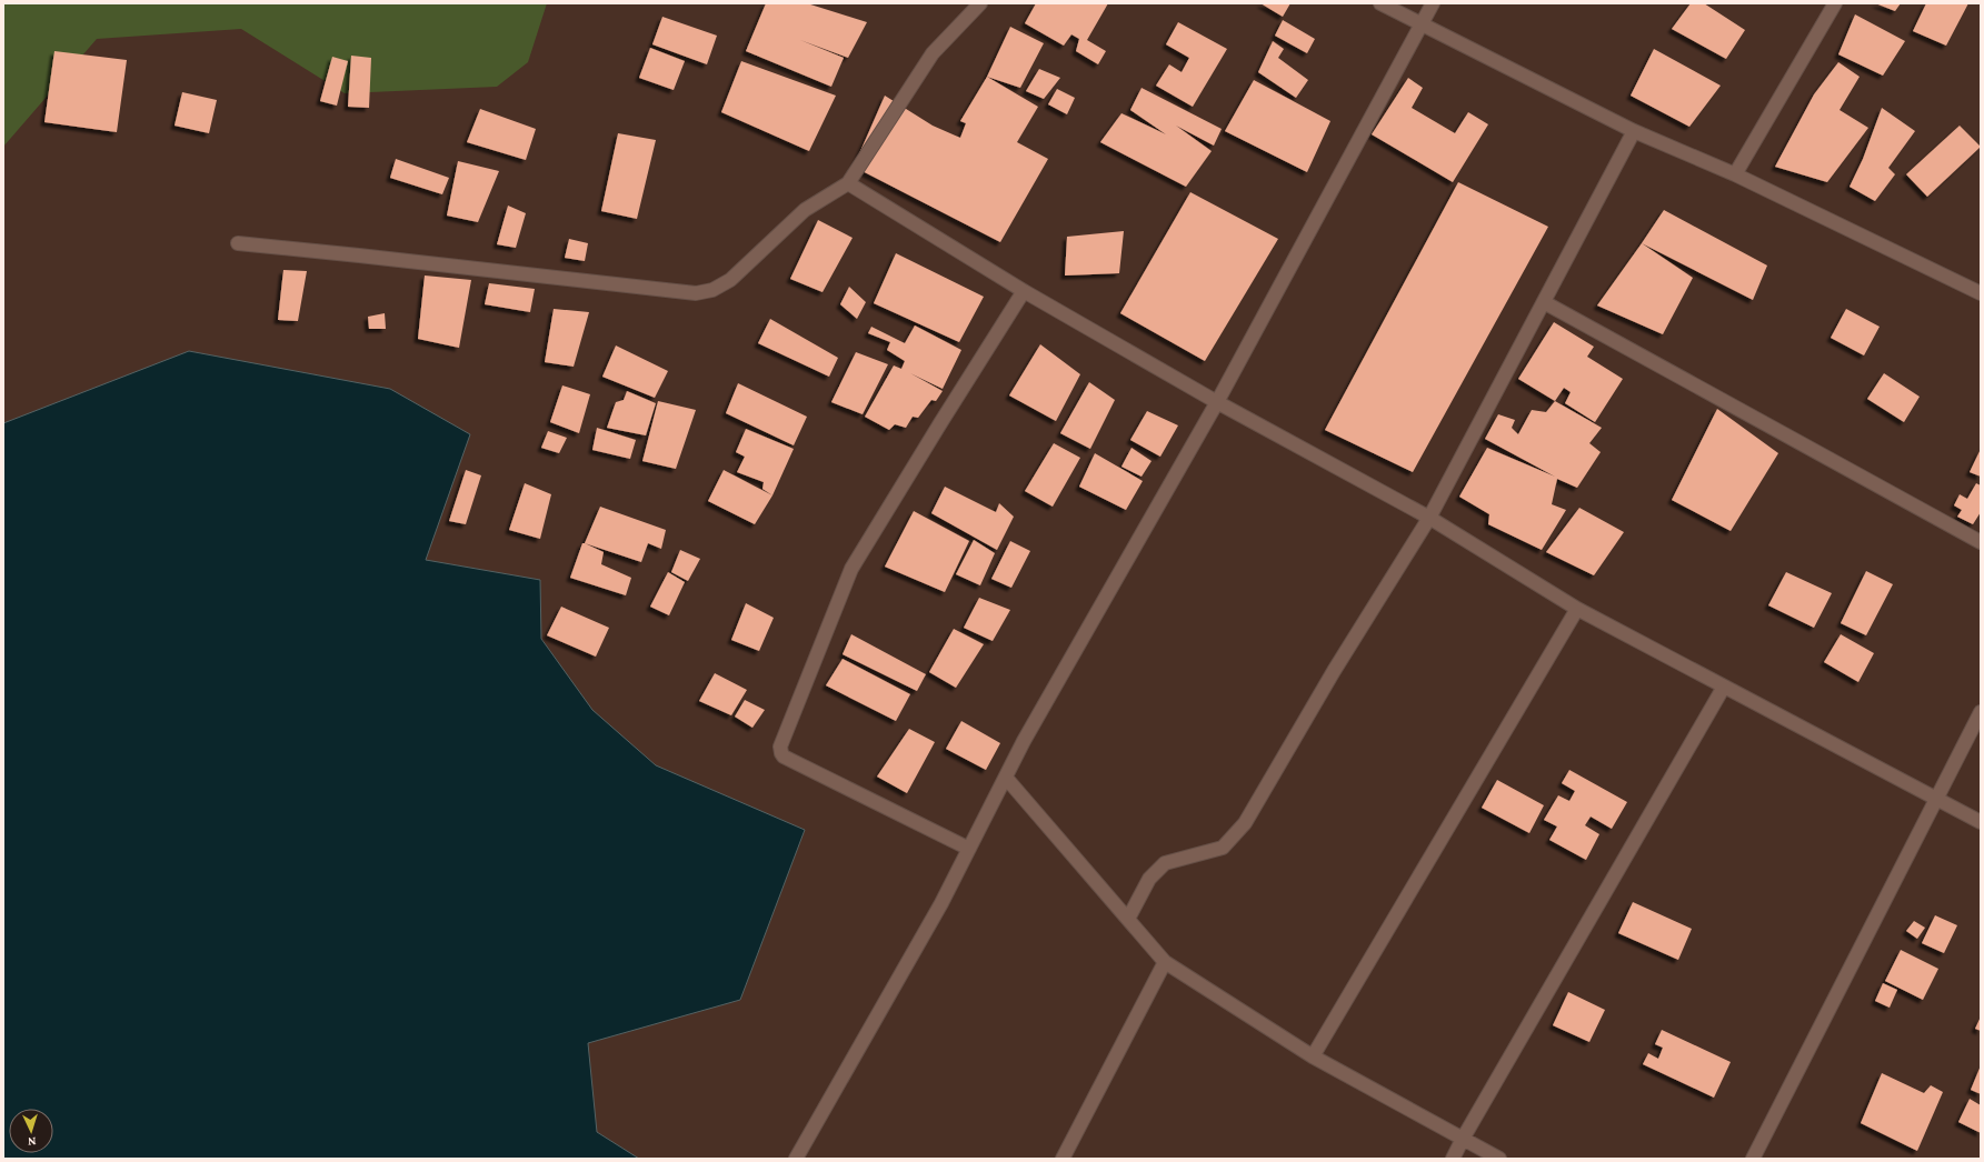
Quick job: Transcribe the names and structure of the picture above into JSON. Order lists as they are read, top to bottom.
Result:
{
  "north": "bottom"
}
